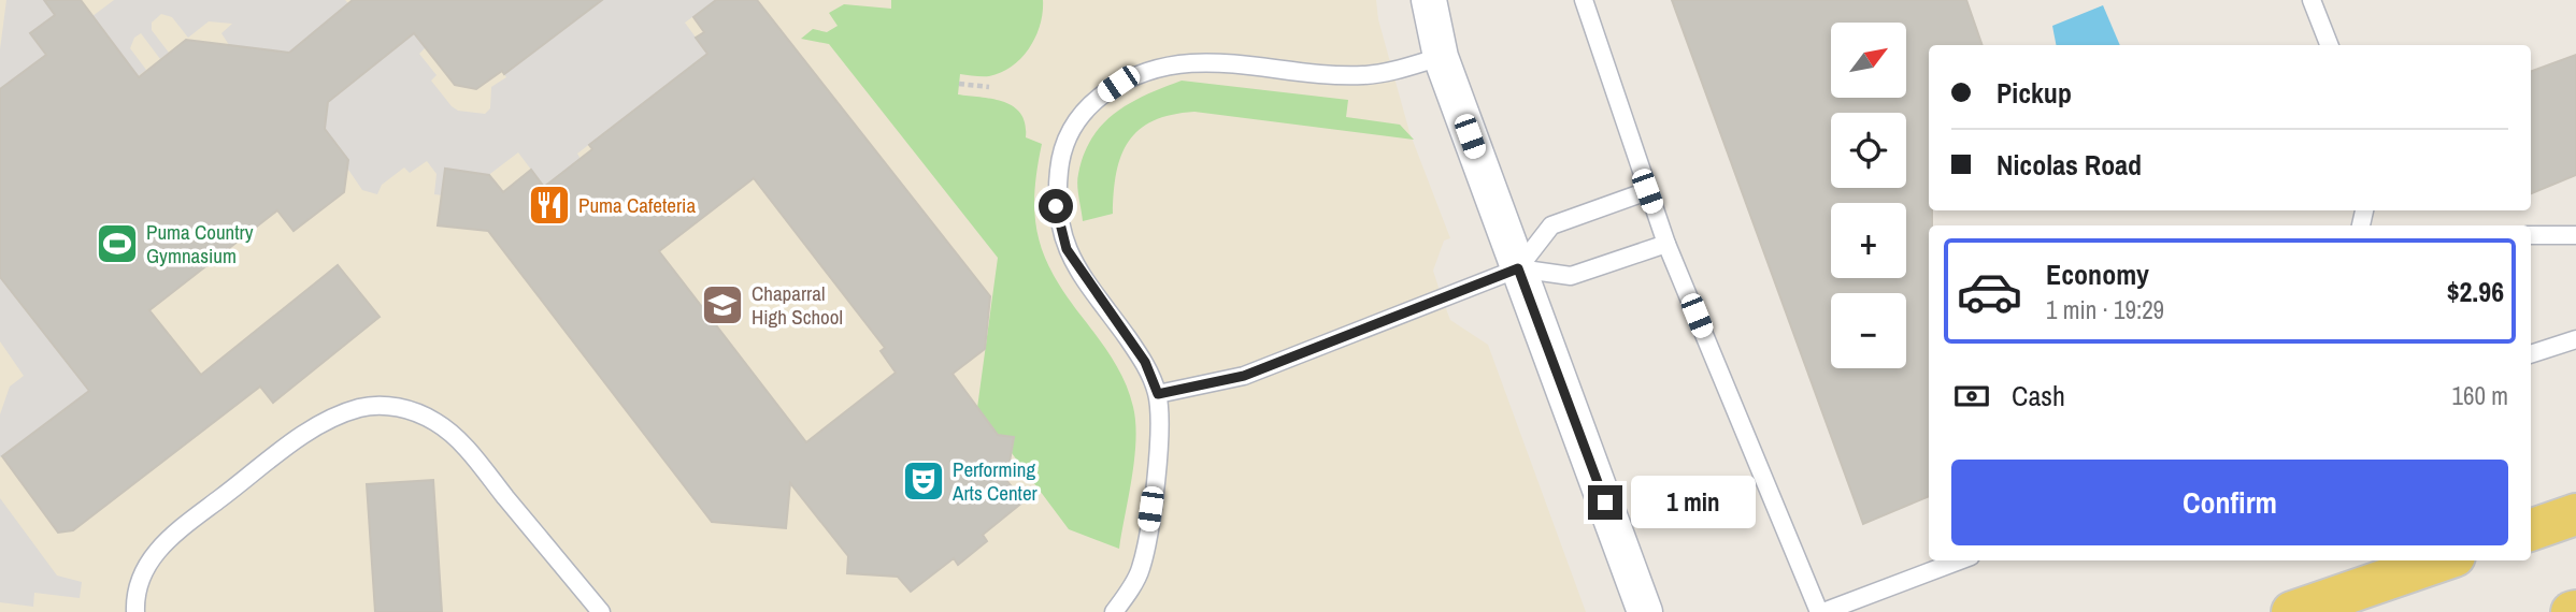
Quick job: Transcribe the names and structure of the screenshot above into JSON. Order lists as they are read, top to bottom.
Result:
{
  "places": {
    "restaurant": ["Puma Cafeteria"],
    "sports": ["Puma Country Gymnasium"],
    "school or university": ["Chaparral High School"],
    "theatre": ["Performing Arts Center"]
  },
  "north": "top right",
  "page": {
    "map_buttons": ["+", "−"],
    "banner": ["Pickup", "Nicolas Road"],
    "list": [
      {
        "name": "Economy",
        "note": "1 min · 19:29",
        "value": "$2.96"
      }
    ],
    "pay": ["Cash", "160 m"],
    "buttons": "Confirm",
    "bubble": "1 min"
  }
}
